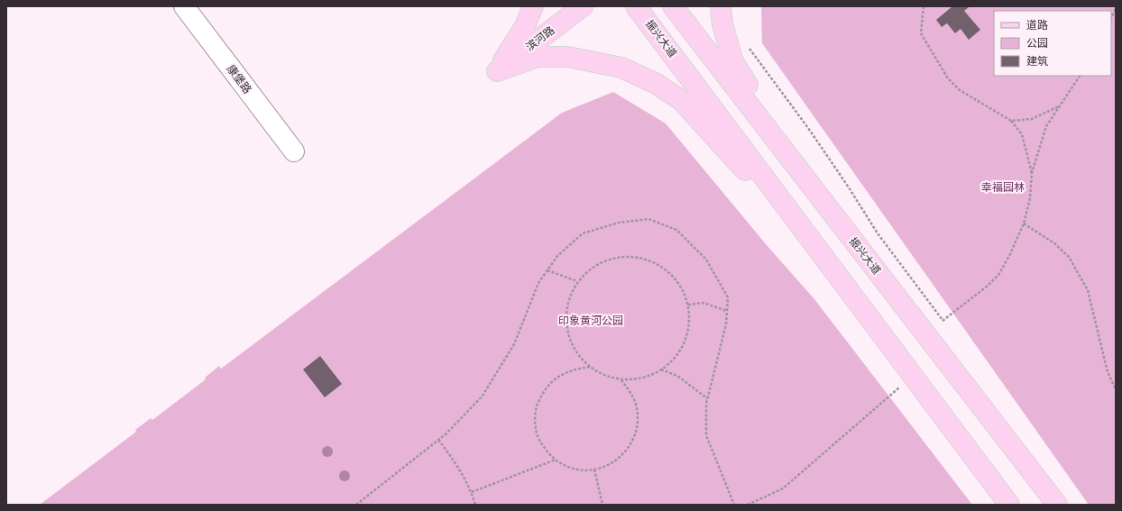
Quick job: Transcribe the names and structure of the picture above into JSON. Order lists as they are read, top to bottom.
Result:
{
  "streets": {
    "main road": ["滨河路", "振兴大道"],
    "street": ["康堡路"]
  },
  "parks": ["幸福园林", "印象黄河公园"],
  "legend": ["道路", "公园", "建筑"]
}
